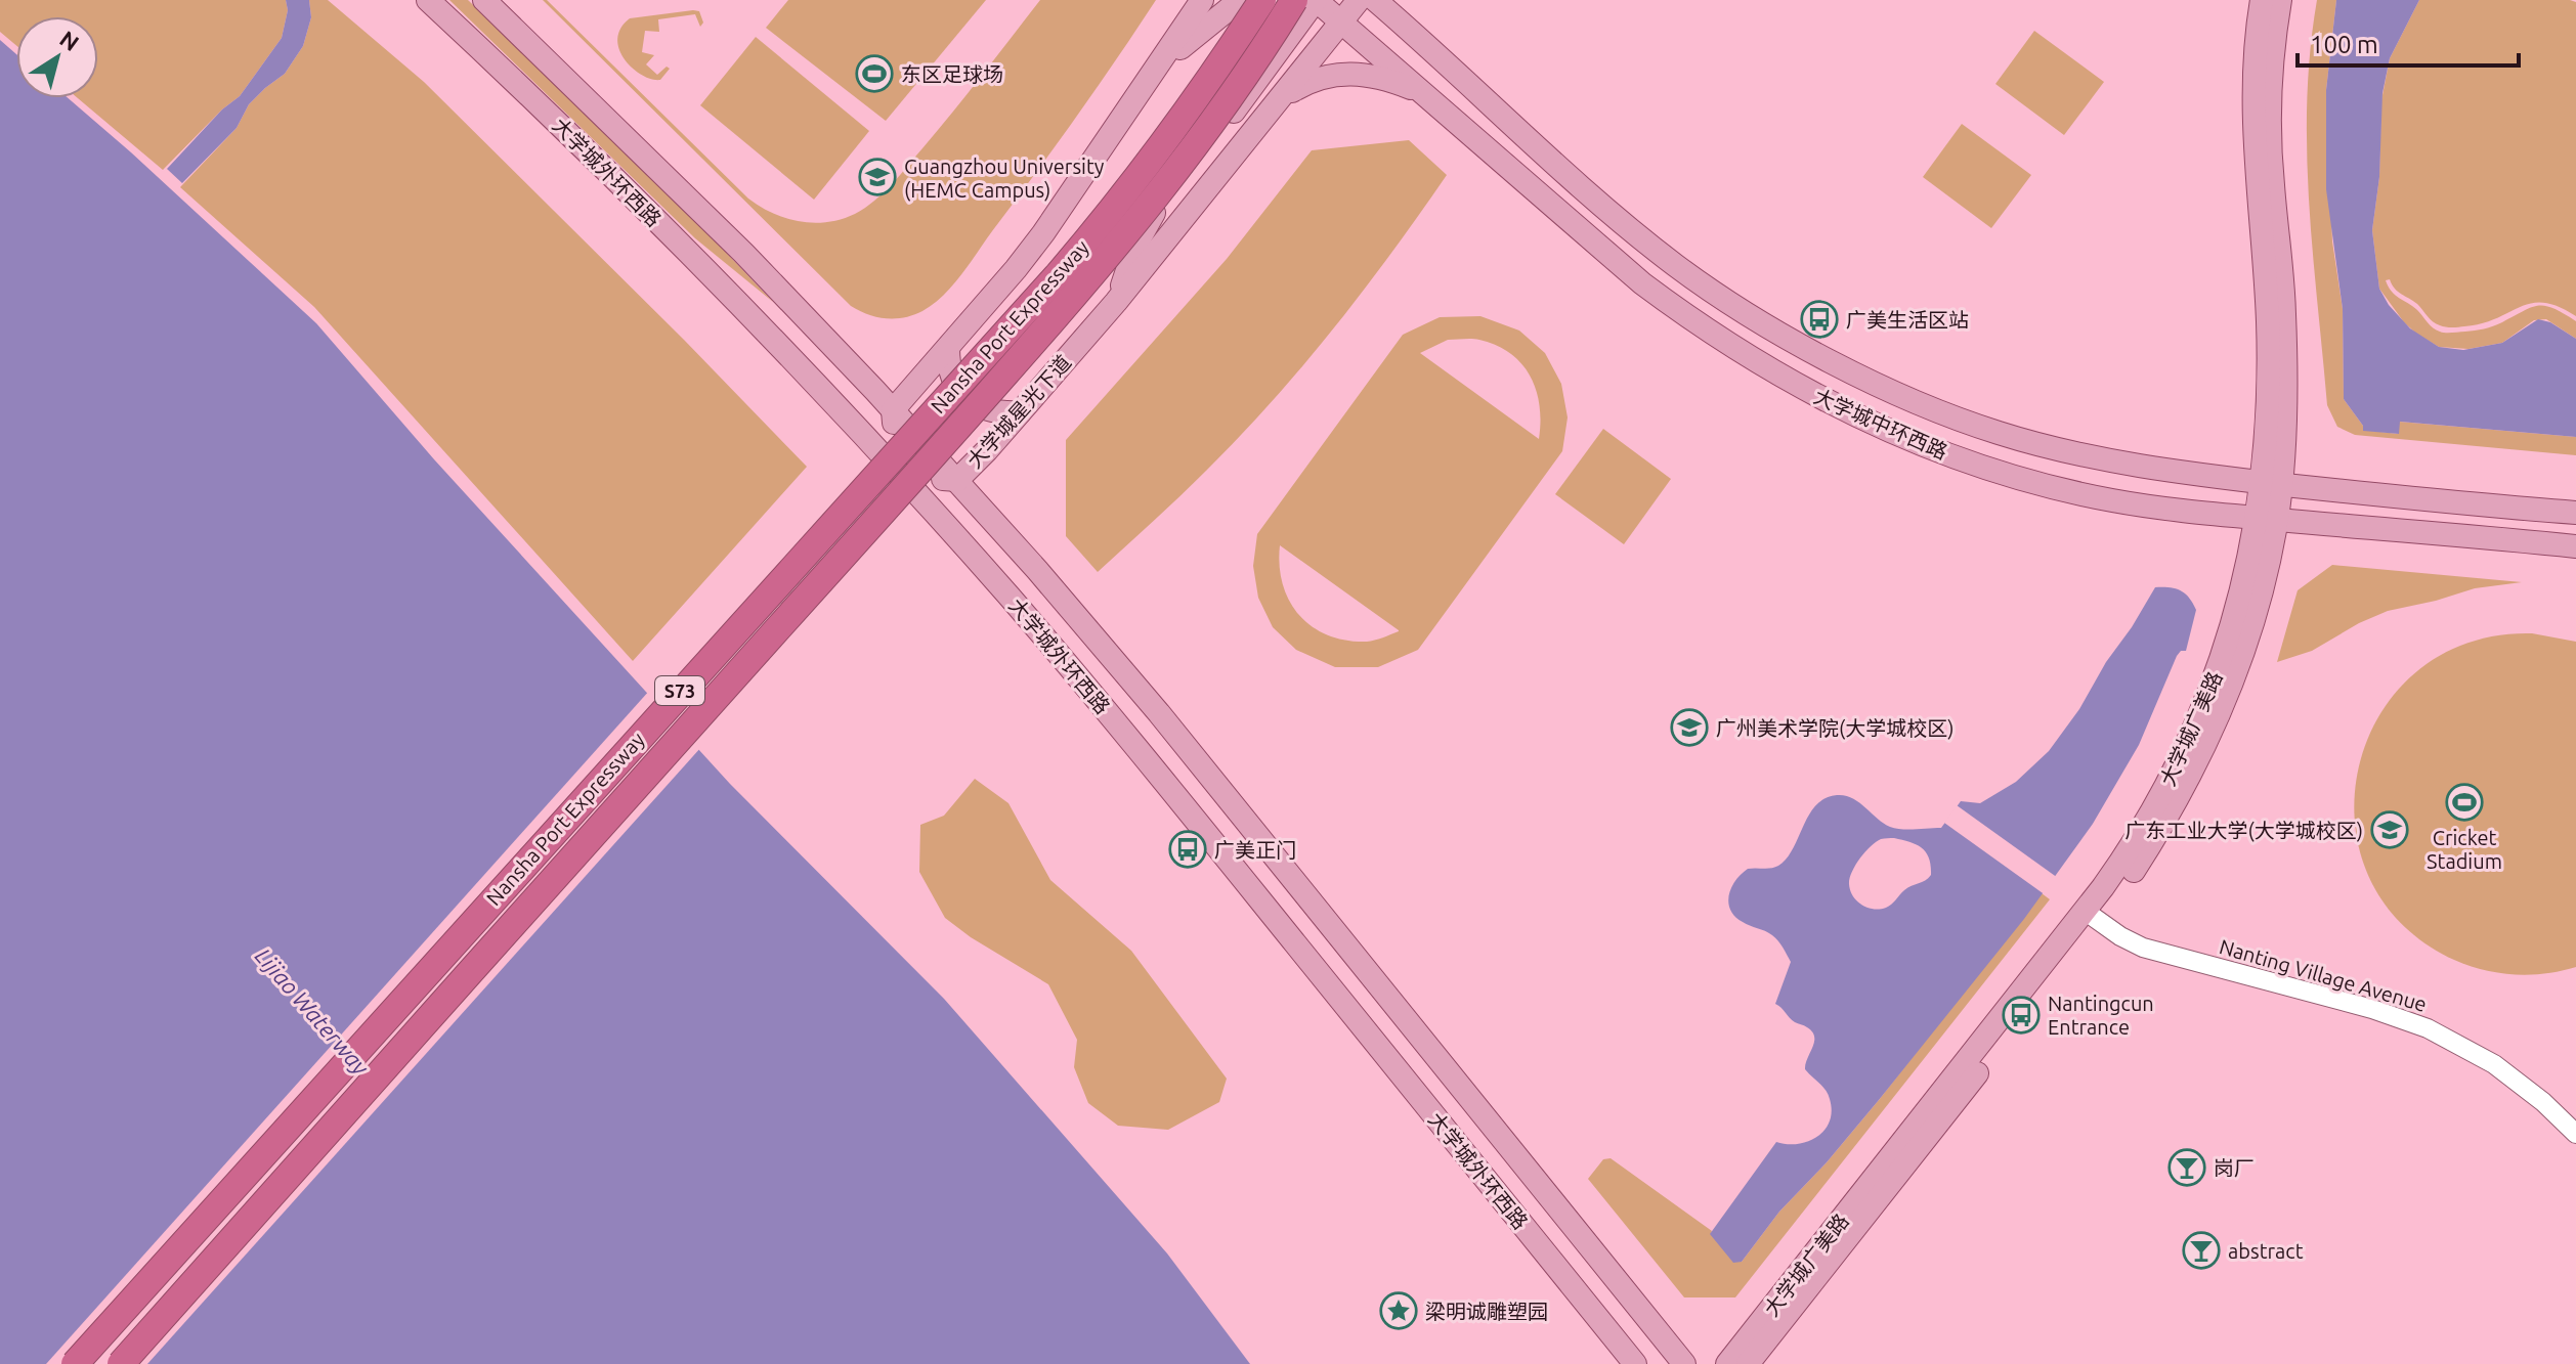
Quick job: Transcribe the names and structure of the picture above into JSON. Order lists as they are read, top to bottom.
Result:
{
  "streets": {
    "highway": ["Nansha Port Expressway", "S73"],
    "main road": [
      "大学城外环西路",
      "大学城星光下道",
      "大学城中环西路",
      "大学城广美路"
    ],
    "street": ["Nanting Village Avenue"]
  },
  "crossings": [
    ["大学城外环西路", "大学城星光下道"],
    ["大学城星光下道", "大学城中环西路"],
    ["大学城中环西路", "大学城广美路"],
    ["大学城广美路", "Nanting Village Avenue"]
  ],
  "water": ["Lijiao Waterway"],
  "places": {
    "sports": ["东区足球场", "Cricket Stadium"],
    "school or university": ["Guangzhou University (HEMC Campus)", "广州美术学院(大学城校区)", "广东工业大学(大学城校区)"],
    "bus stop": ["广美生活区站", "广美正门", "Nantingcun Entrance"],
    "bar": ["岗厂", "abstract"],
    "place": ["梁明诚雕塑园"]
  },
  "scale_bar": "100 m",
  "north": "top right"
}
